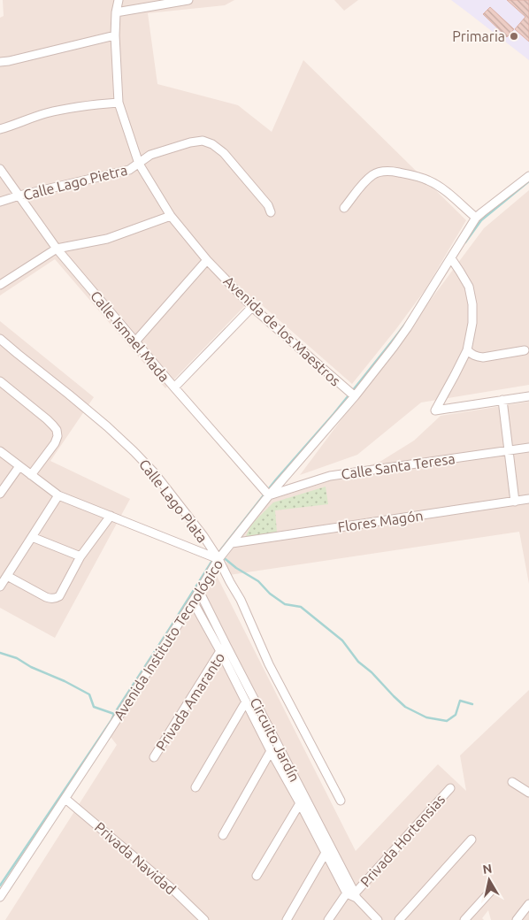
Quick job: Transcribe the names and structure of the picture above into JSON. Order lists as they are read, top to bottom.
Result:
{
  "streets": {
    "street": [
      "Calle Lago Pietra",
      "Avenida de los Maestros",
      "Calle Ismael Mada",
      "Calle Santa Teresa",
      "Calle Lago Plata",
      "Flores Magón",
      "Avenida Instituto Tecnológico",
      "Privada Amaranto",
      "Circuito Jardín",
      "Privada Hortensias",
      "Privada Navidad"
    ]
  },
  "crossings": [
    ["Calle Lago Pietra", "Avenida de los Maestros"],
    ["Calle Lago Pietra", "Calle Ismael Mada"],
    ["Avenida de los Maestros", "Avenida Instituto Tecnológico"],
    ["Calle Ismael Mada", "Calle Santa Teresa"],
    ["Calle Ismael Mada", "Avenida Instituto Tecnológico"],
    ["Calle Santa Teresa", "Avenida Instituto Tecnológico"],
    ["Calle Lago Plata", "Avenida Instituto Tecnológico"],
    ["Flores Magón", "Avenida Instituto Tecnológico"],
    ["Avenida Instituto Tecnológico", "Circuito Jardín"],
    ["Avenida Instituto Tecnológico", "Privada Navidad"],
    ["Privada Amaranto", "Circuito Jardín"],
    ["Circuito Jardín", "Privada Hortensias"]
  ],
  "places": ["Primaria"],
  "north": "top"
}
